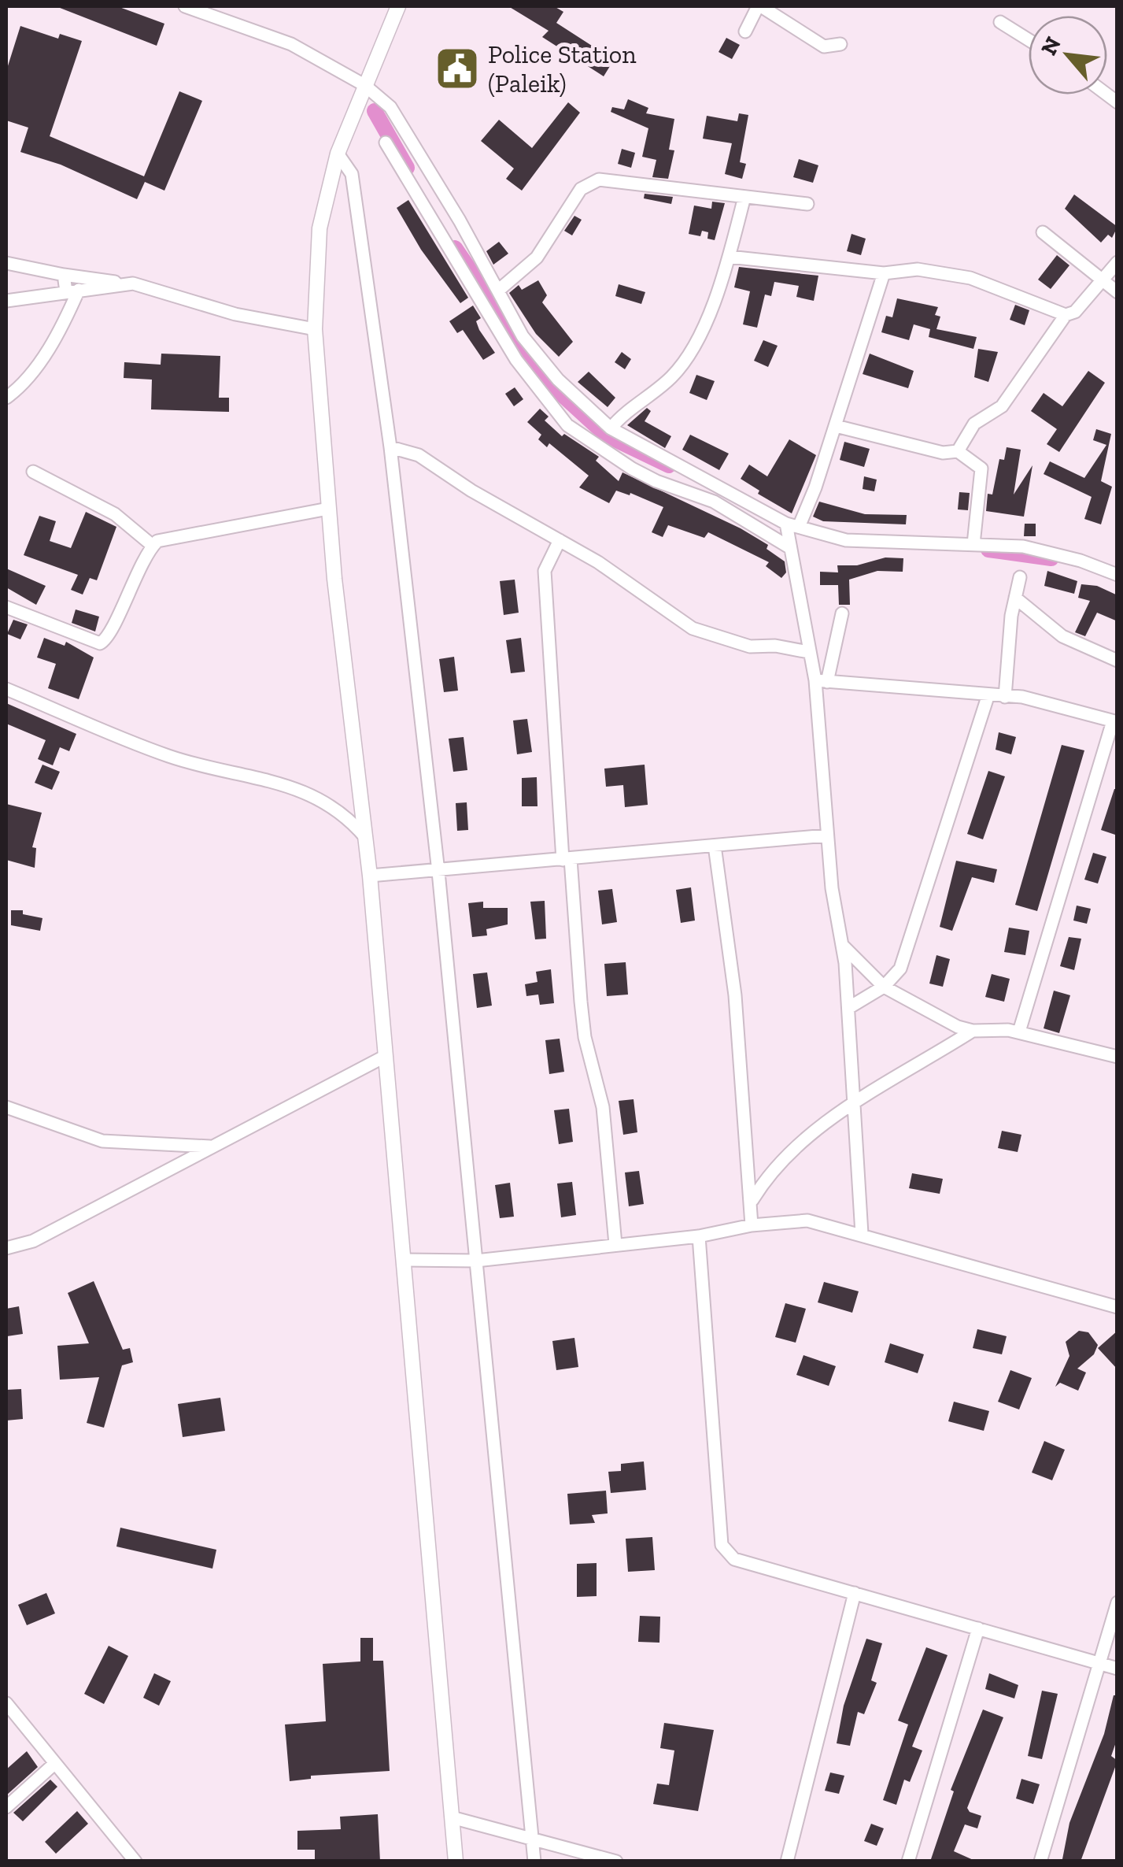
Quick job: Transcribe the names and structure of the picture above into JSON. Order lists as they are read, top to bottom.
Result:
{
  "places": {
    "public building": ["Police Station (Paleik)"]
  },
  "north": "top left"
}
